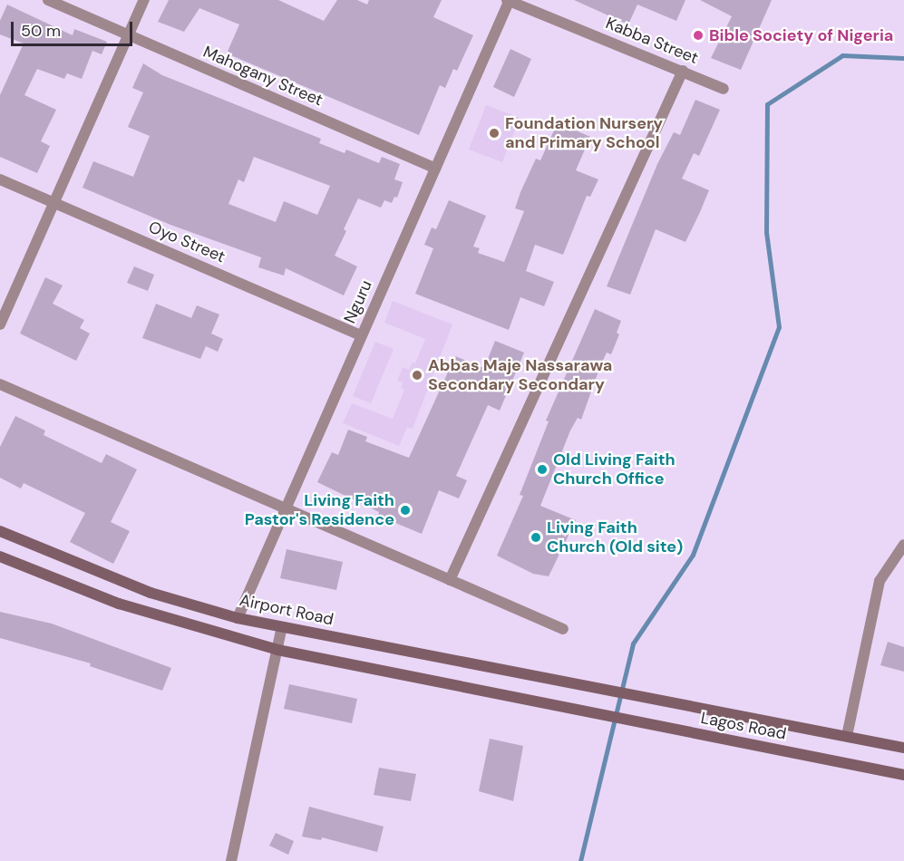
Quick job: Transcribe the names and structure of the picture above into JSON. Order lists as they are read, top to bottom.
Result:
{
  "streets": {
    "main road": ["Airport Road", "Lagos Road"],
    "street": [
      "Kabba Street",
      "Mahogany Street",
      "Oyo Street",
      "Nguru"
    ]
  },
  "crossings": [
    ["Kabba Street", "Nguru"],
    ["Mahogany Street", "Nguru"],
    ["Oyo Street", "Nguru"],
    ["Nguru", "Airport Road"],
    ["Airport Road", "Lagos Road"]
  ],
  "places": [
    "Bible Society of Nigeria",
    "Foundation Nursery and Primary School",
    "Abbas Maje Nassarawa Secondary Secondary",
    "Old Living Faith Church Office",
    "Living Faith Pastor's Residence",
    "Living Faith Church (Old site)"
  ],
  "scale_bar": "50 m"
}
